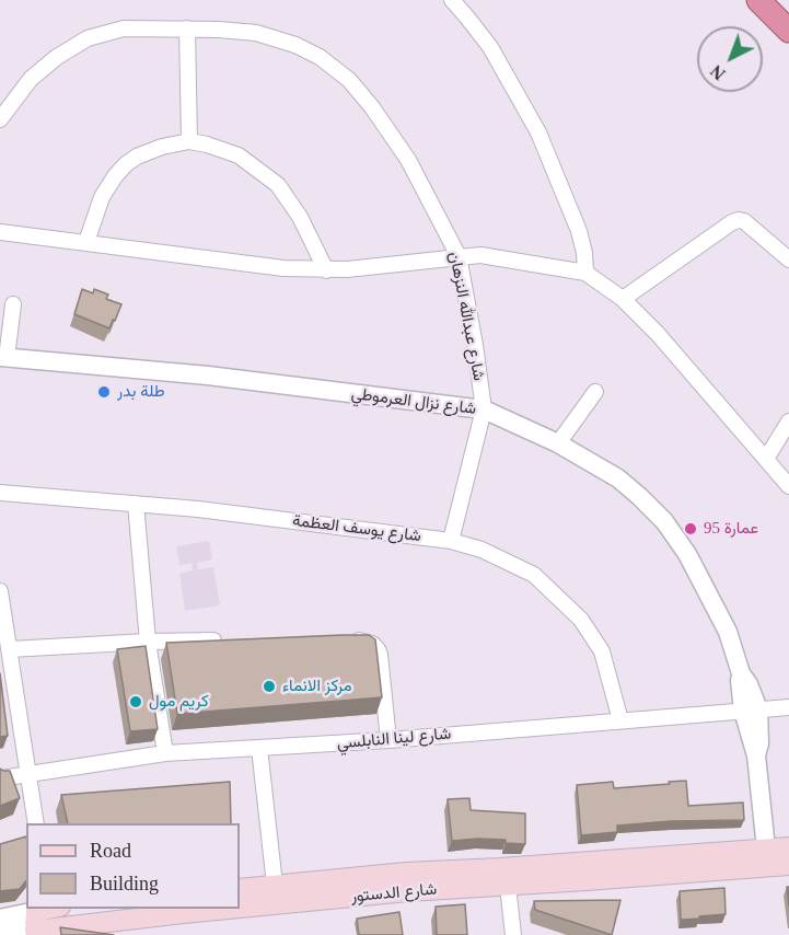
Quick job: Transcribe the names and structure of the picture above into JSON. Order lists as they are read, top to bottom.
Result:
{
  "streets": {
    "main road": ["شارع الدستور"],
    "street": [
      "شارع عبدالله النزهان",
      "شارع نزال العرموطي",
      "شارع يوسف العظمة",
      "شارع لينا النابلسي"
    ]
  },
  "crossings": [
    ["شارع عبدالله النزهان", "شارع نزال العرموطي"],
    ["شارع عبدالله النزهان", "شارع يوسف العظمة"],
    ["شارع نزال العرموطي", "شارع لينا النابلسي"],
    ["شارع نزال العرموطي", "شارع الدستور"],
    ["شارع يوسف العظمة", "شارع لينا النابلسي"]
  ],
  "places": [
    "طلة بدر",
    "عمارة 95",
    "مركز الانماء",
    "كريم مول"
  ],
  "legend": ["Road", "Building"],
  "north": "bottom left"
}
